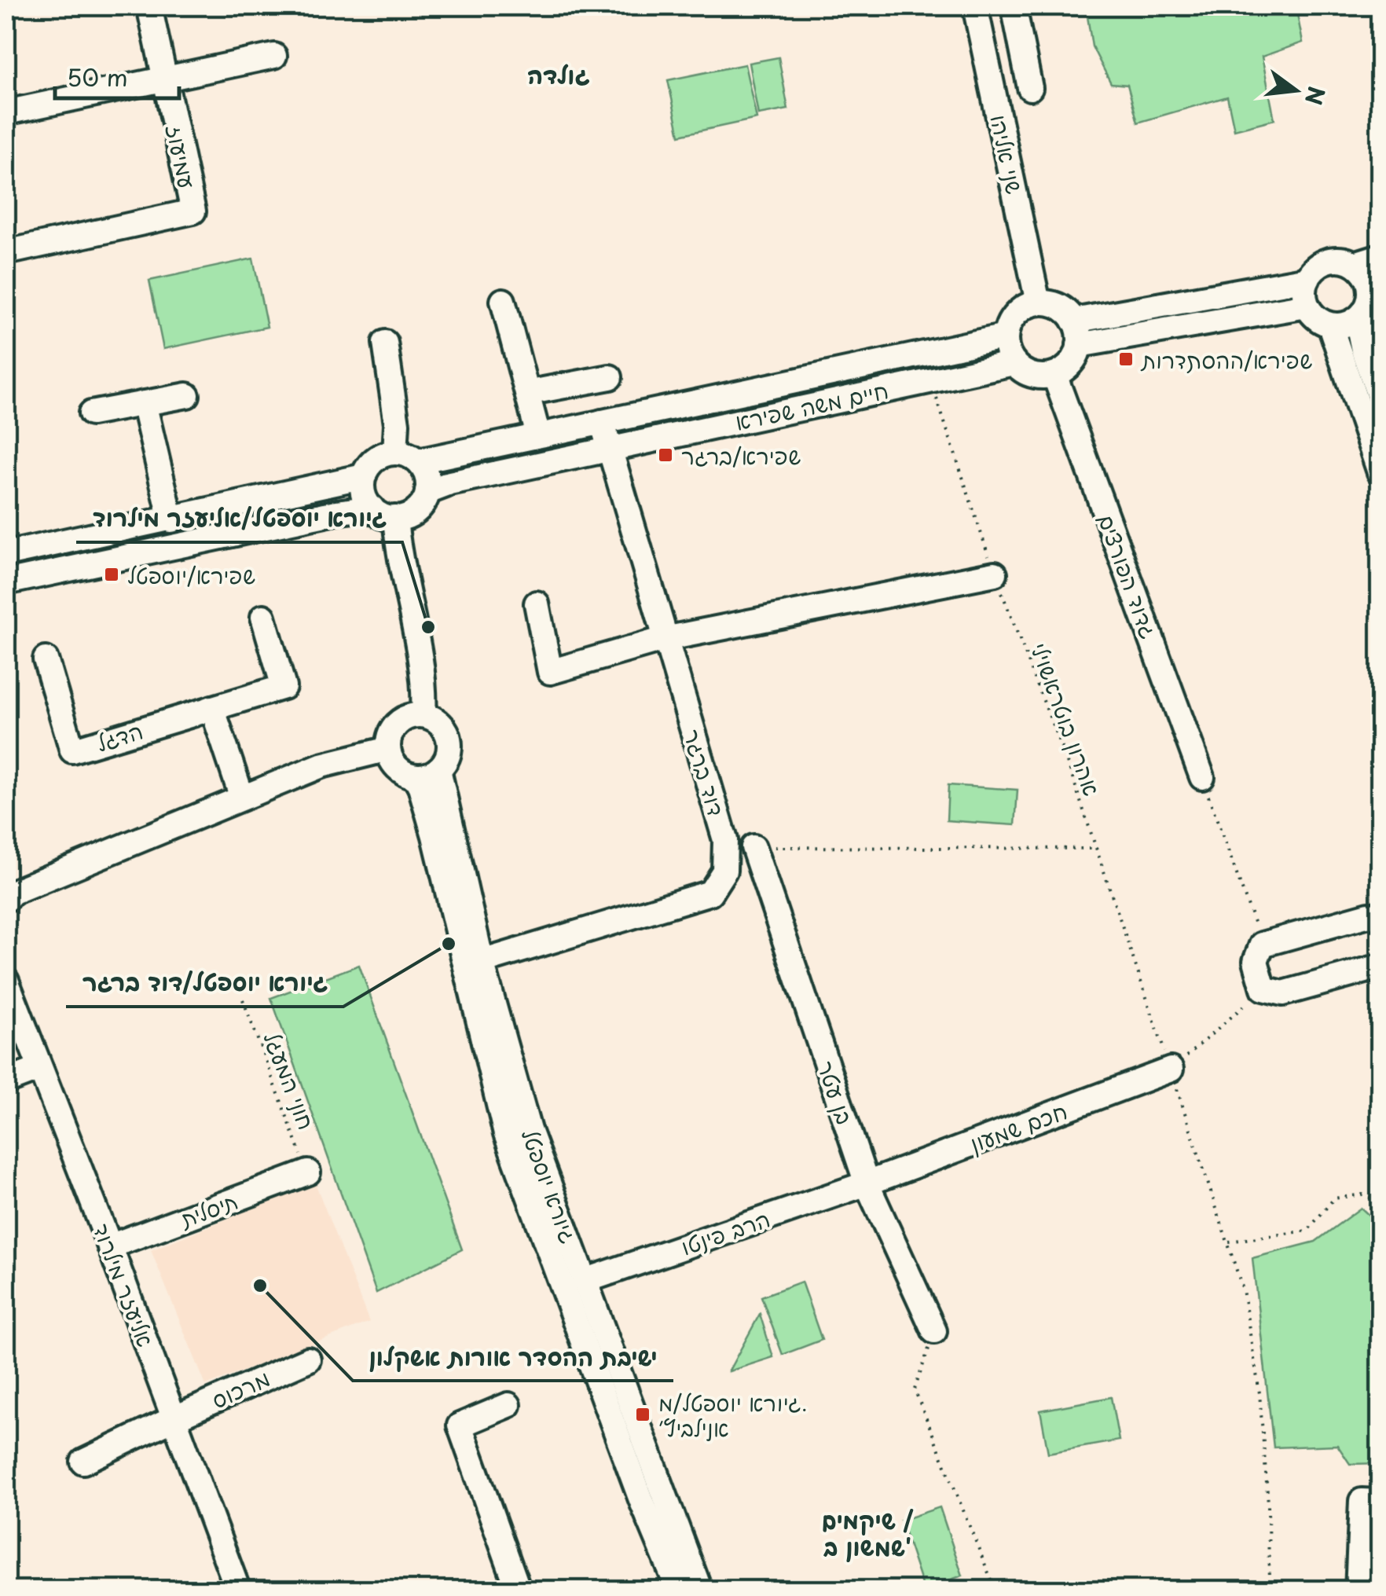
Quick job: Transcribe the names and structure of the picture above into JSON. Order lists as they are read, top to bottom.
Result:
{
  "streets": {
    "street": [
      "שני אליהו",
      "עמיעוז",
      "חיים משה שפירא",
      "גדוד הפורצים",
      "הדגל",
      "דוד ברגר",
      "בן עטר",
      "חכם שמעון",
      "גיורא יוספטל",
      "תיסלית",
      "הרב פינטו",
      "אליעזר מילרוד",
      "מרכוס"
    ],
    "path": ["אהרון בוטראשוילי", "חוני המעגל"]
  },
  "crossings": [
    ["שני אליהו", "חיים משה שפירא"],
    ["שני אליהו", "גדוד הפורצים"],
    ["חיים משה שפירא", "גדוד הפורצים"],
    ["חיים משה שפירא", "אהרון בוטראשוילי"],
    ["חיים משה שפירא", "דוד ברגר"],
    ["אהרון בוטראשוילי", "חכם שמעון"],
    ["דוד ברגר", "גיורא יוספטל"],
    ["חוני המעגל", "תיסלית"],
    ["בן עטר", "חכם שמעון"],
    ["בן עטר", "הרב פינטו"],
    ["חכם שמעון", "הרב פינטו"],
    ["גיורא יוספטל", "הרב פינטו"],
    ["תיסלית", "אליעזר מילרוד"],
    ["אליעזר מילרוד", "מרכוס"]
  ],
  "districts": ["גולדה", "שיקמים / שמשון ב'"],
  "places": {
    "transit": [
      "שפירא/ההסתדרות",
      "שפירא/ברגר",
      "שפירא/יוספטל",
      "גיורא יוספטל/מ. אנילביץ׳"
    ],
    "other": ["גיורא יוספטל/אליעזר מילרוד", "גיורא יוספטל/דוד ברגר", "ישיבת ההסדר אורות אשקלון"]
  },
  "scale_bar": "50 m",
  "north": "right"
}
